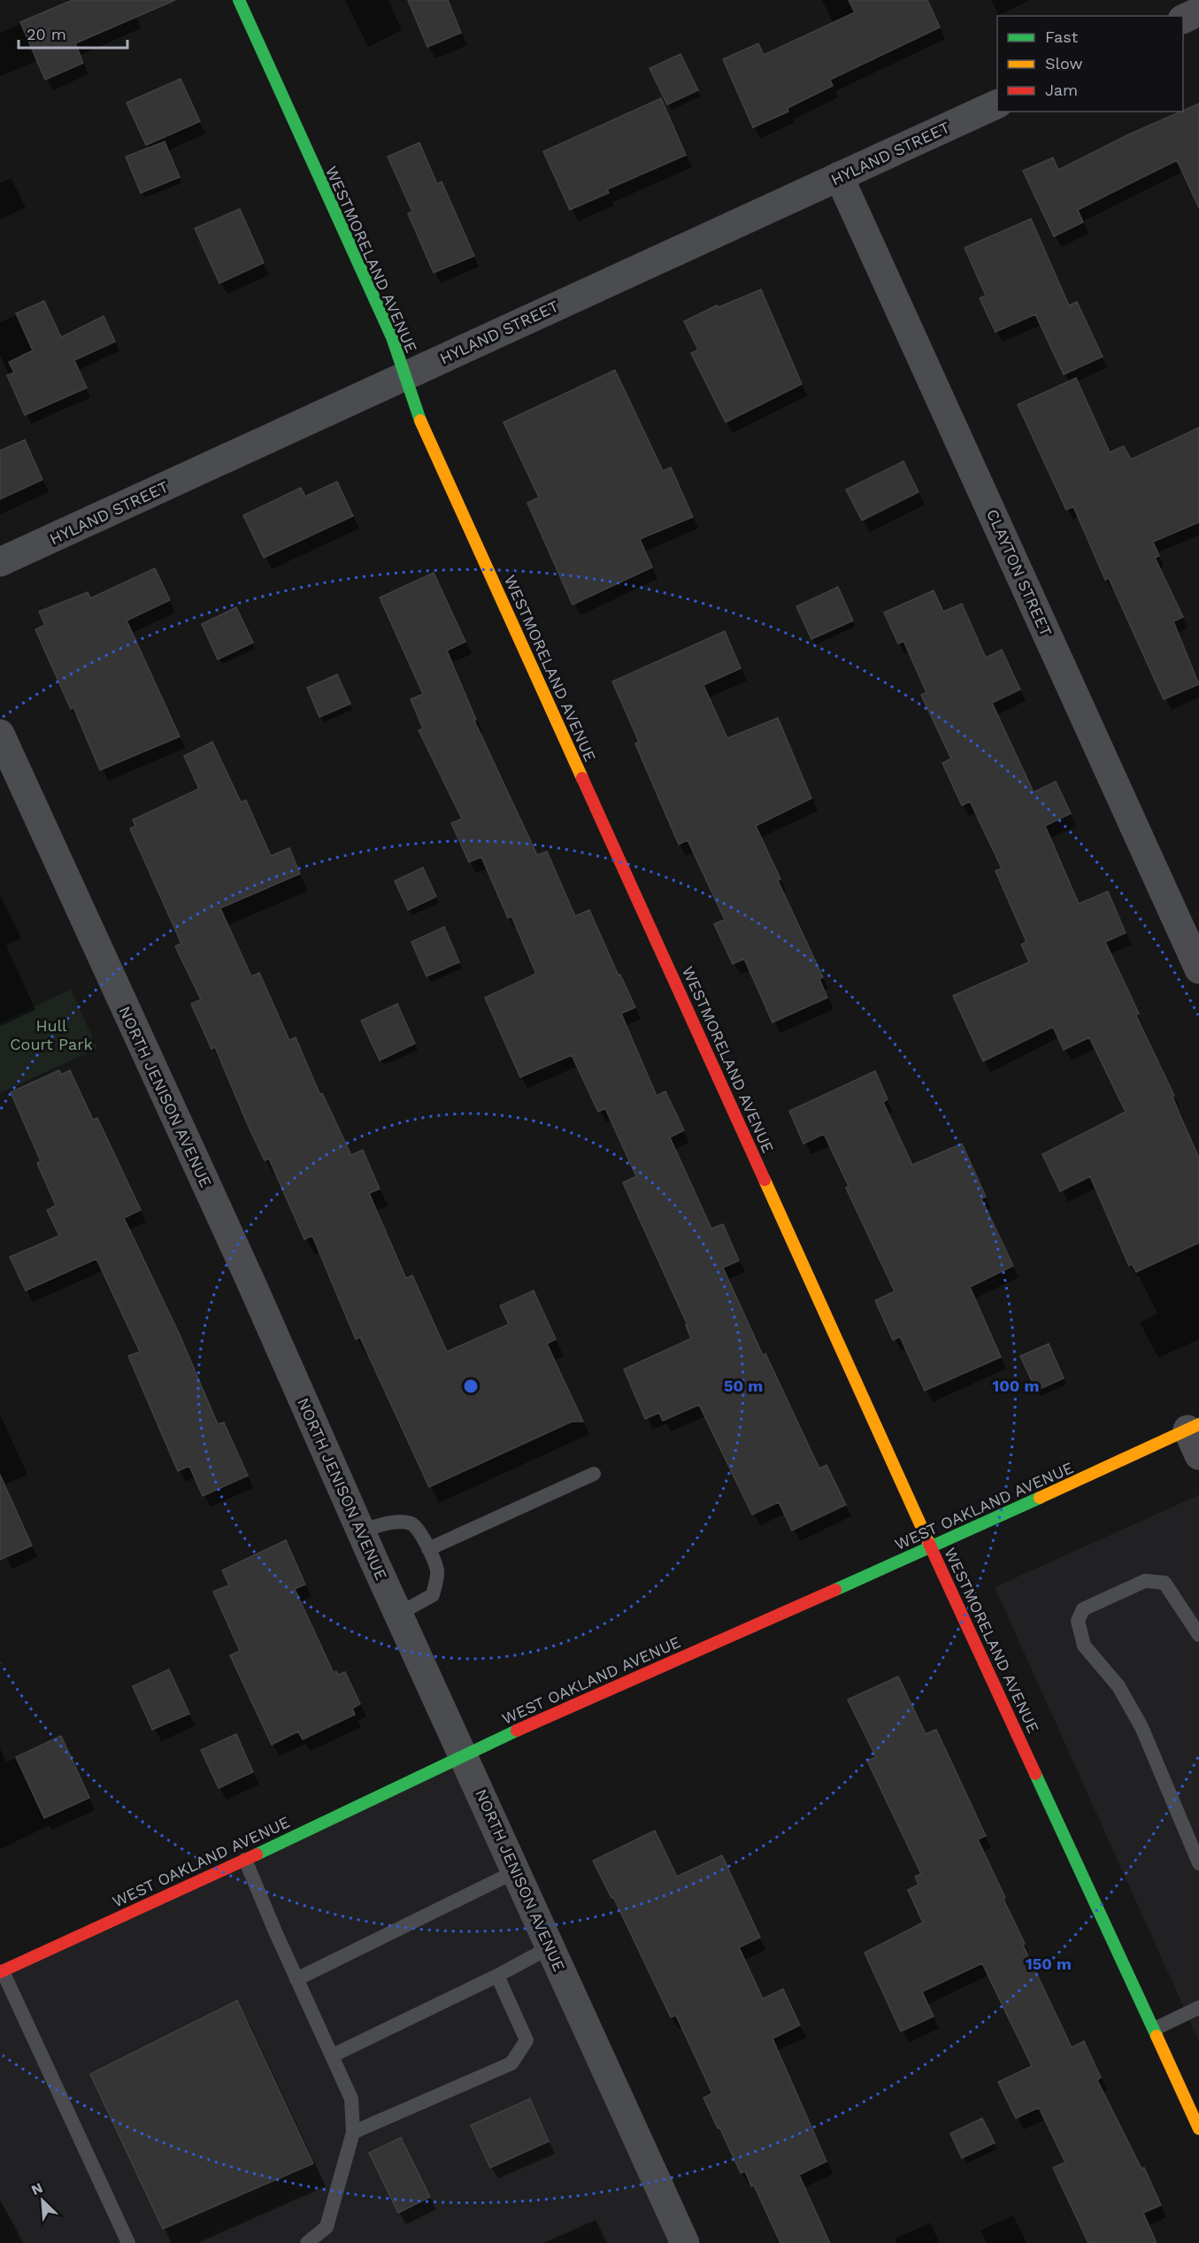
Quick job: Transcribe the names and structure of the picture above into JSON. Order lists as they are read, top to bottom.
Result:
{
  "streets": {
    "street": [
      "HYLAND STREET",
      "WESTMORELAND AVENUE",
      "CLAYTON STREET",
      "NORTH JENISON AVENUE",
      "WEST OAKLAND AVENUE"
    ]
  },
  "crossings": [
    ["HYLAND STREET", "WESTMORELAND AVENUE"],
    ["HYLAND STREET", "CLAYTON STREET"],
    ["WESTMORELAND AVENUE", "WEST OAKLAND AVENUE"],
    ["NORTH JENISON AVENUE", "WEST OAKLAND AVENUE"]
  ],
  "parks": ["Hull Court Park"],
  "legend": ["Fast", "Slow", "Jam"],
  "scale_bar": "20 m",
  "north": "top left",
  "rings": ["50 m", "100 m", "150 m"]
}
